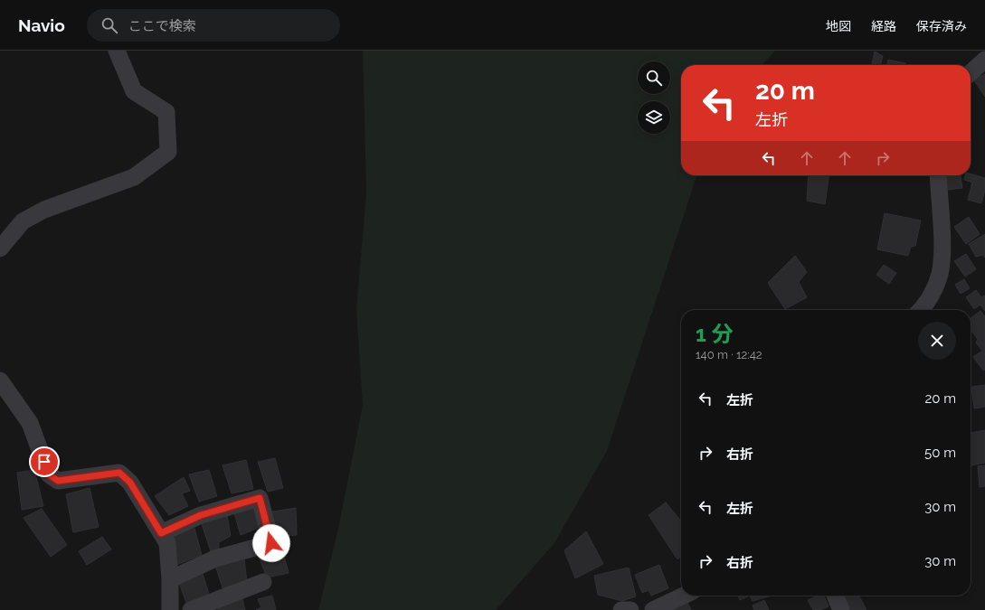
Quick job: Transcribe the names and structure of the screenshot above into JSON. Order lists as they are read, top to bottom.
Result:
{
  "page": {
    "header": "Navio",
    "search": "ここで検索",
    "nav": ["地図", "経路", "保存済み"],
    "turn": ["20 m", "左折"],
    "heading": ["1 分", "140 m · 12:42"],
    "list": [
      {
        "name": "左折",
        "value": "20 m"
      },
      {
        "name": "右折",
        "value": "50 m"
      },
      {
        "name": "左折",
        "value": "30 m"
      },
      {
        "name": "右折",
        "value": "30 m"
      }
    ]
  }
}
